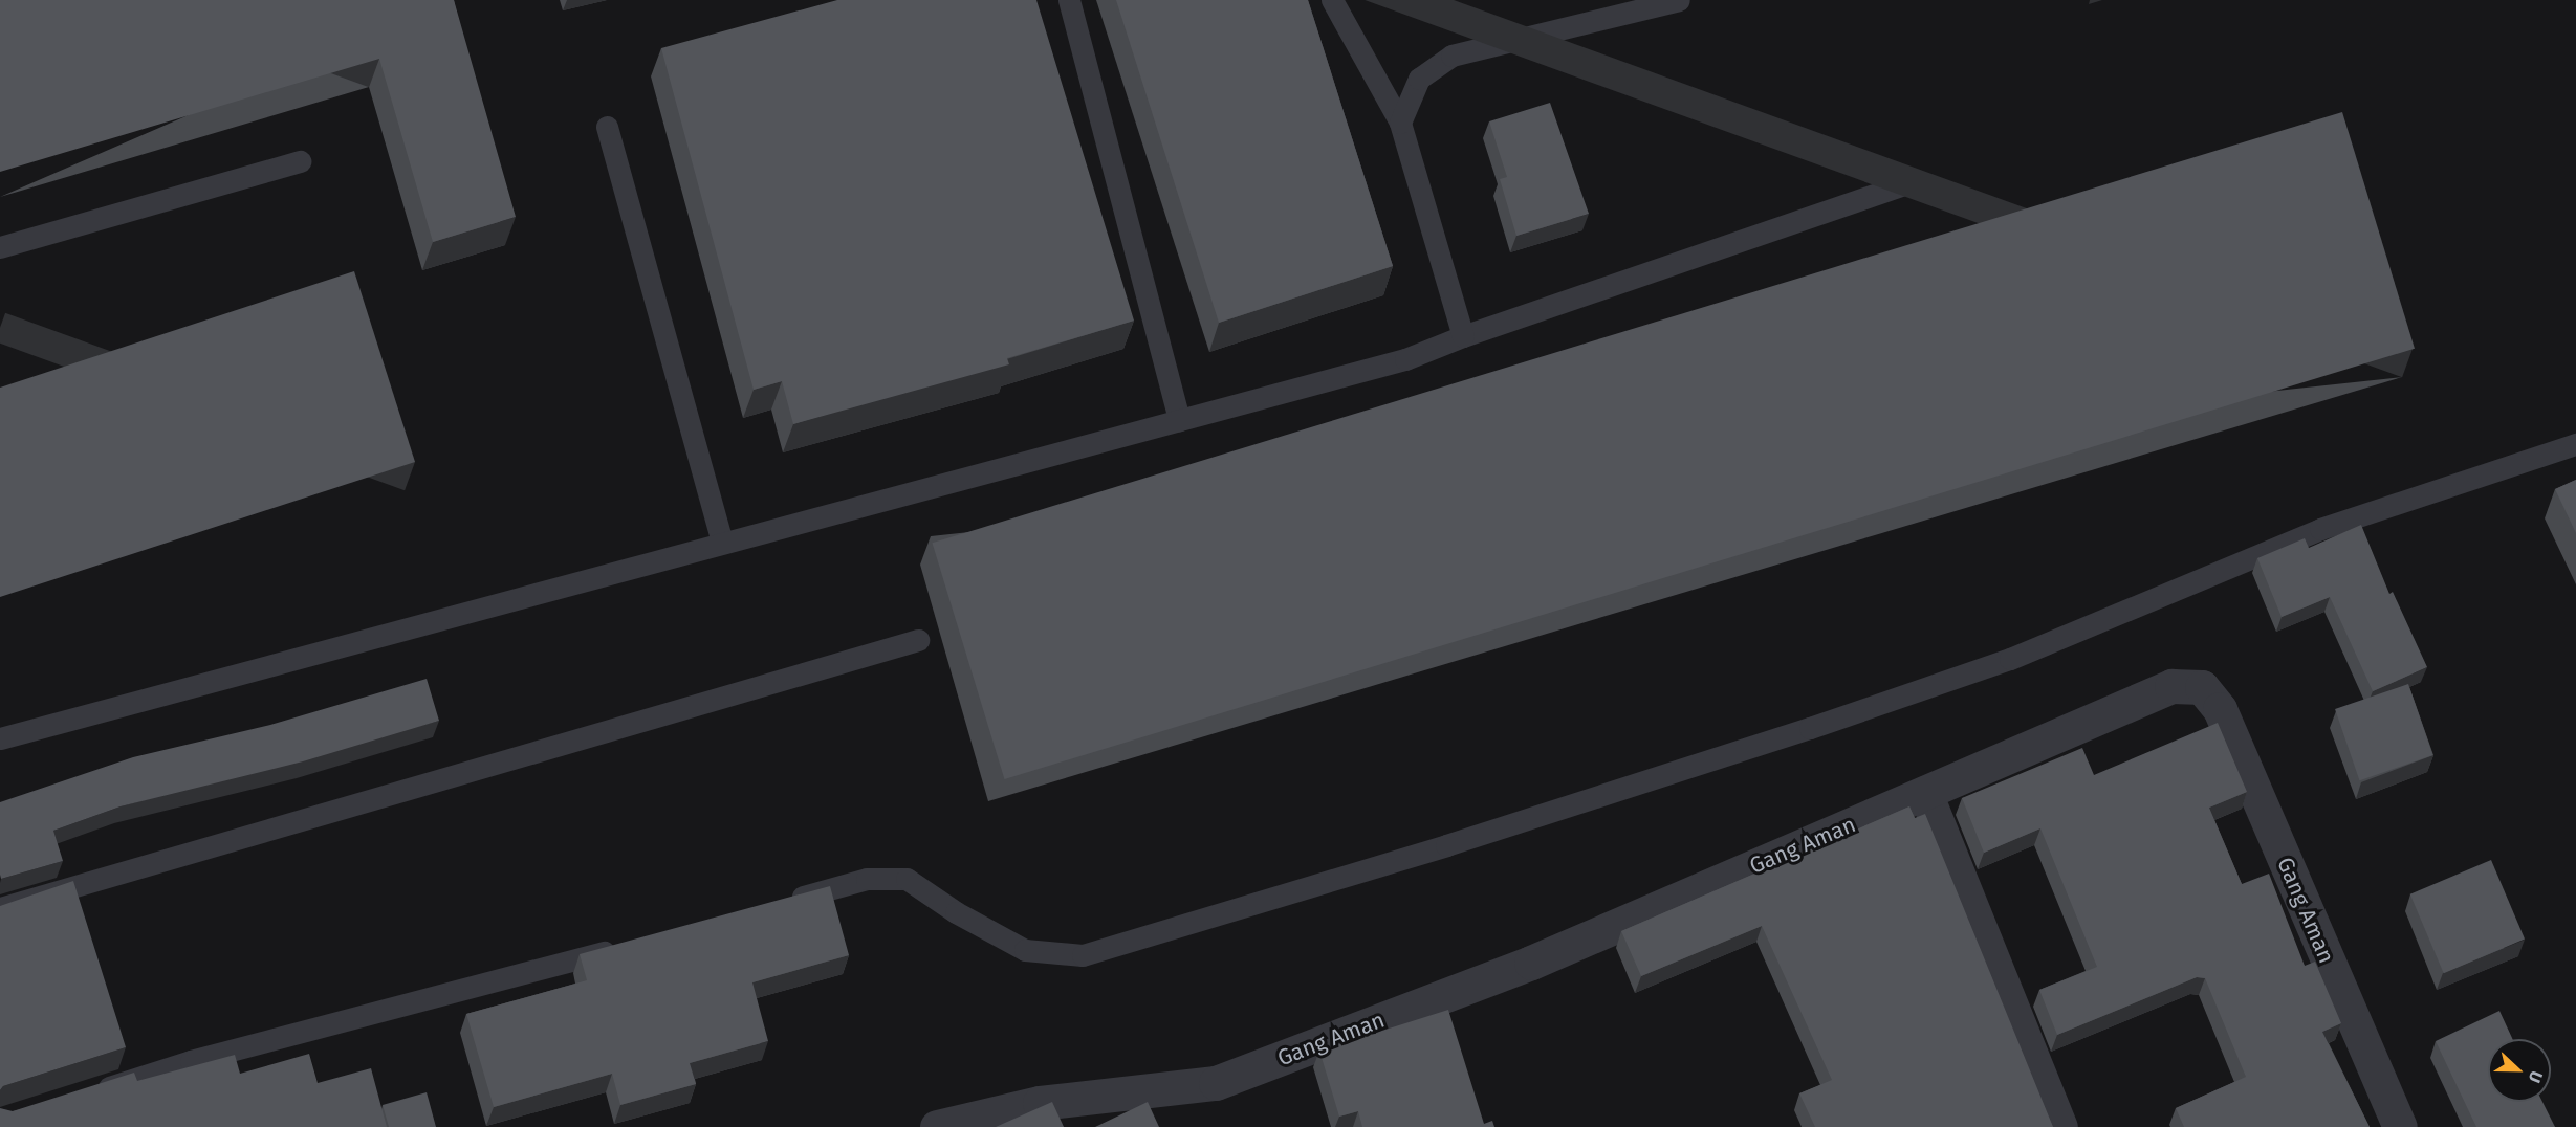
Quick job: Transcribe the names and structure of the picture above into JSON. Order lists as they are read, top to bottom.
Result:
{
  "streets": {
    "street": ["Gang Aman"]
  },
  "north": "right"
}
